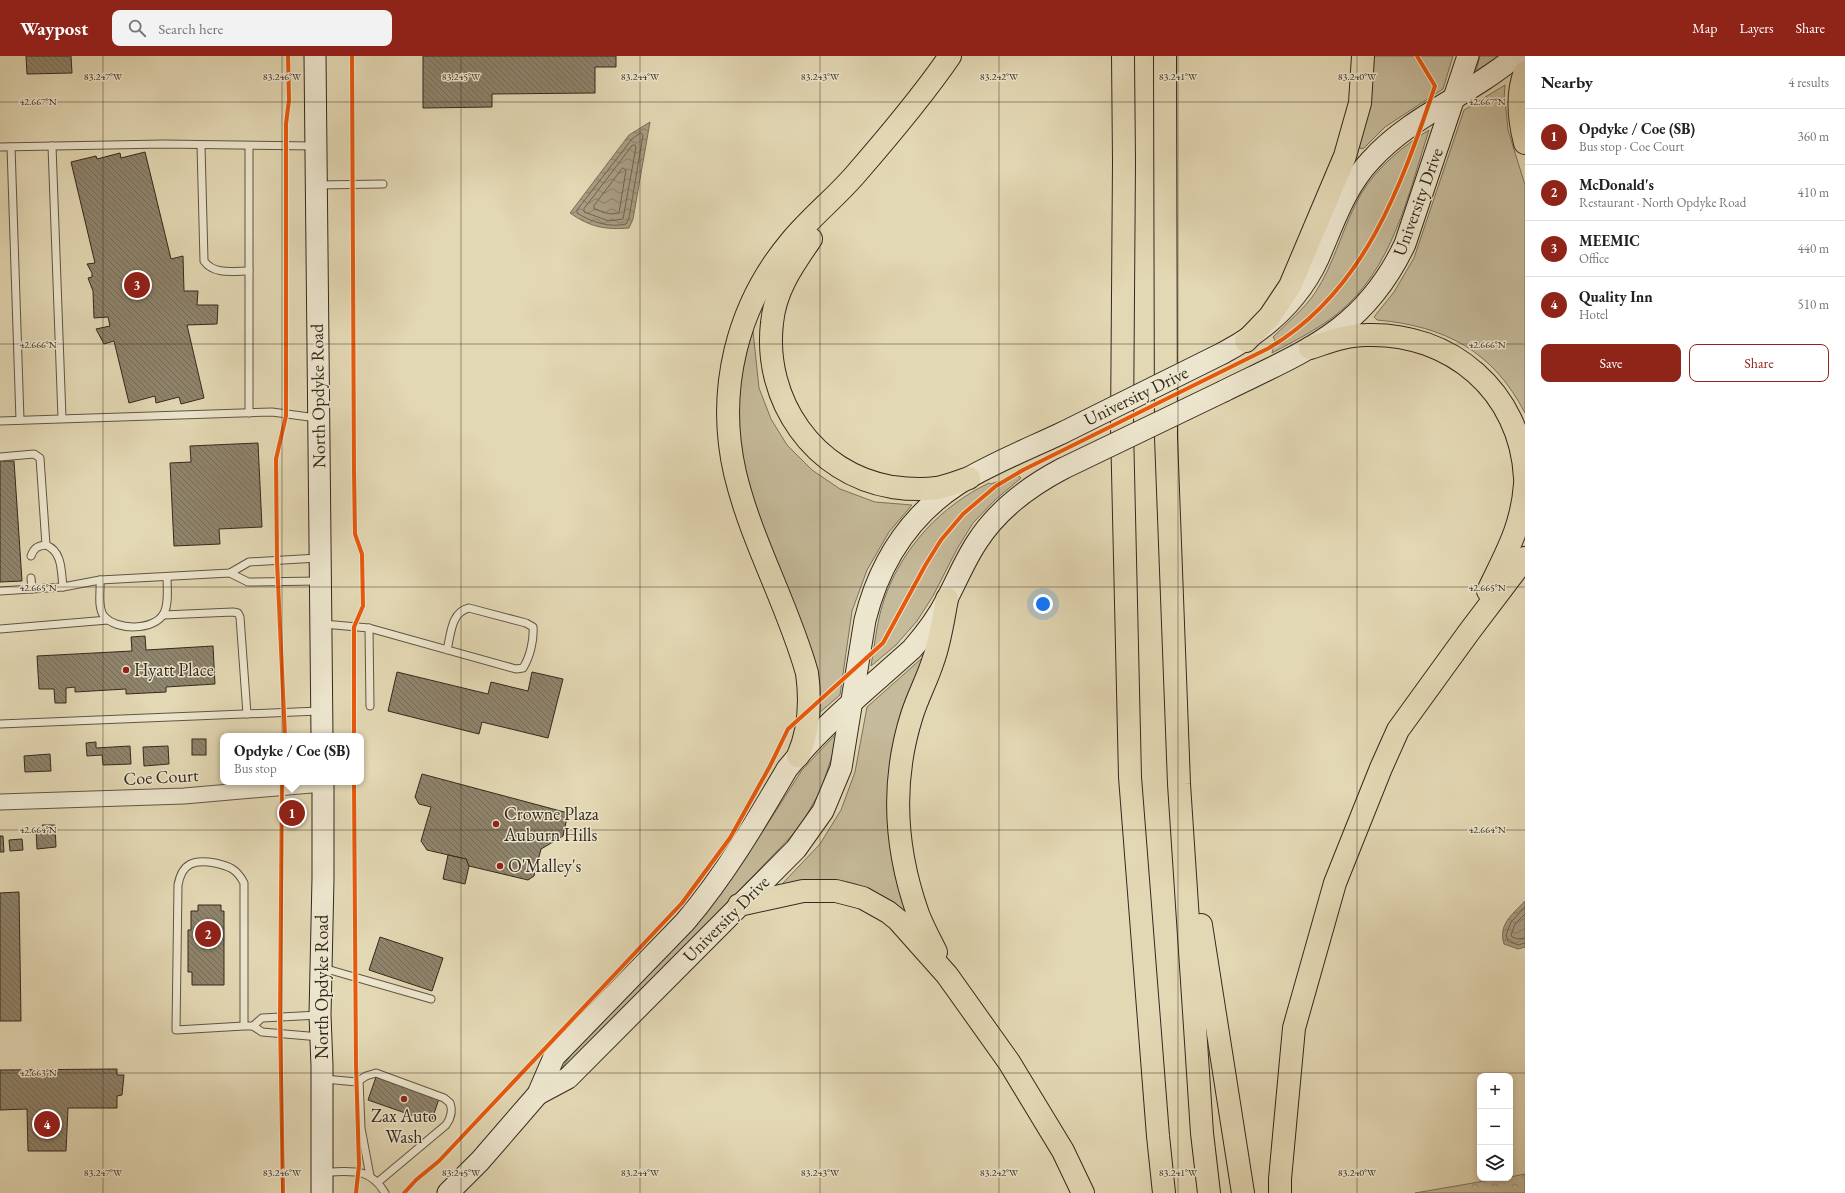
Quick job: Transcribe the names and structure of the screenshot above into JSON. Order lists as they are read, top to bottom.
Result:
{
  "streets": {
    "main road": ["University Drive", "North Opdyke Road"],
    "street": ["Coe Court"]
  },
  "places": [
    "Hyatt Place",
    "Crowne Plaza Auburn Hills",
    "O'Malley's",
    "Zax Auto Wash"
  ],
  "page": {
    "header": "Waypost",
    "search": "Search here",
    "nav": ["Map", "Layers", "Share"],
    "heading": ["Nearby", "4 results"],
    "list": [
      {
        "mark": "1",
        "name": "Opdyke / Coe (SB)",
        "note": "Bus stop · Coe Court",
        "value": "360 m"
      },
      {
        "mark": "2",
        "name": "McDonald's",
        "note": "Restaurant · North Opdyke Road",
        "value": "410 m"
      },
      {
        "mark": "3",
        "name": "MEEMIC",
        "note": "Office",
        "value": "440 m"
      },
      {
        "mark": "4",
        "name": "Quality Inn",
        "note": "Hotel",
        "value": "510 m"
      }
    ],
    "pins": [
      "3",
      "1",
      "2",
      "4"
    ],
    "buttons": ["Save", "Share"],
    "popup": ["Opdyke / Coe (SB)", "Bus stop"],
    "map_buttons": ["+", "−"]
  },
  "coordinates": [
    "83.247°W",
    "83.246°W",
    "83.245°W",
    "83.244°W",
    "83.243°W",
    "83.242°W",
    "83.241°W",
    "83.240°W",
    "42.667°N",
    "42.666°N",
    "42.665°N",
    "42.664°N",
    "42.663°N"
  ]
}
